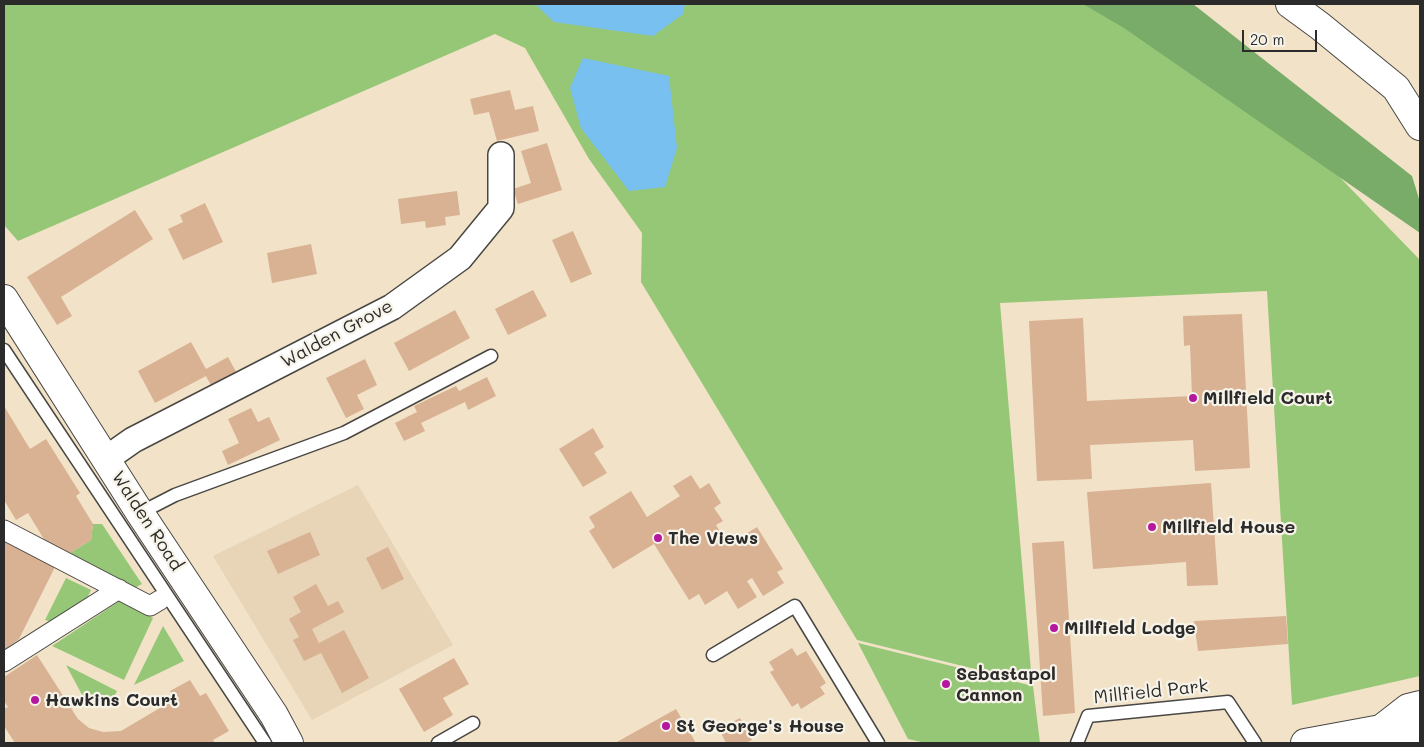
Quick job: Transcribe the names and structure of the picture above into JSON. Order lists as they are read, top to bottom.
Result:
{
  "streets": {
    "main road": ["Walden Road"],
    "street": ["Walden Grove"],
    "lane": ["Millfield Park"]
  },
  "crossings": [
    ["Walden Grove", "Walden Road"]
  ],
  "places": [
    "Millfield Court",
    "Millfield House",
    "The Views",
    "Millfield Lodge",
    "Sebastapol Cannon",
    "Hawkins Court",
    "St George's House"
  ],
  "scale_bar": "20 m"
}
